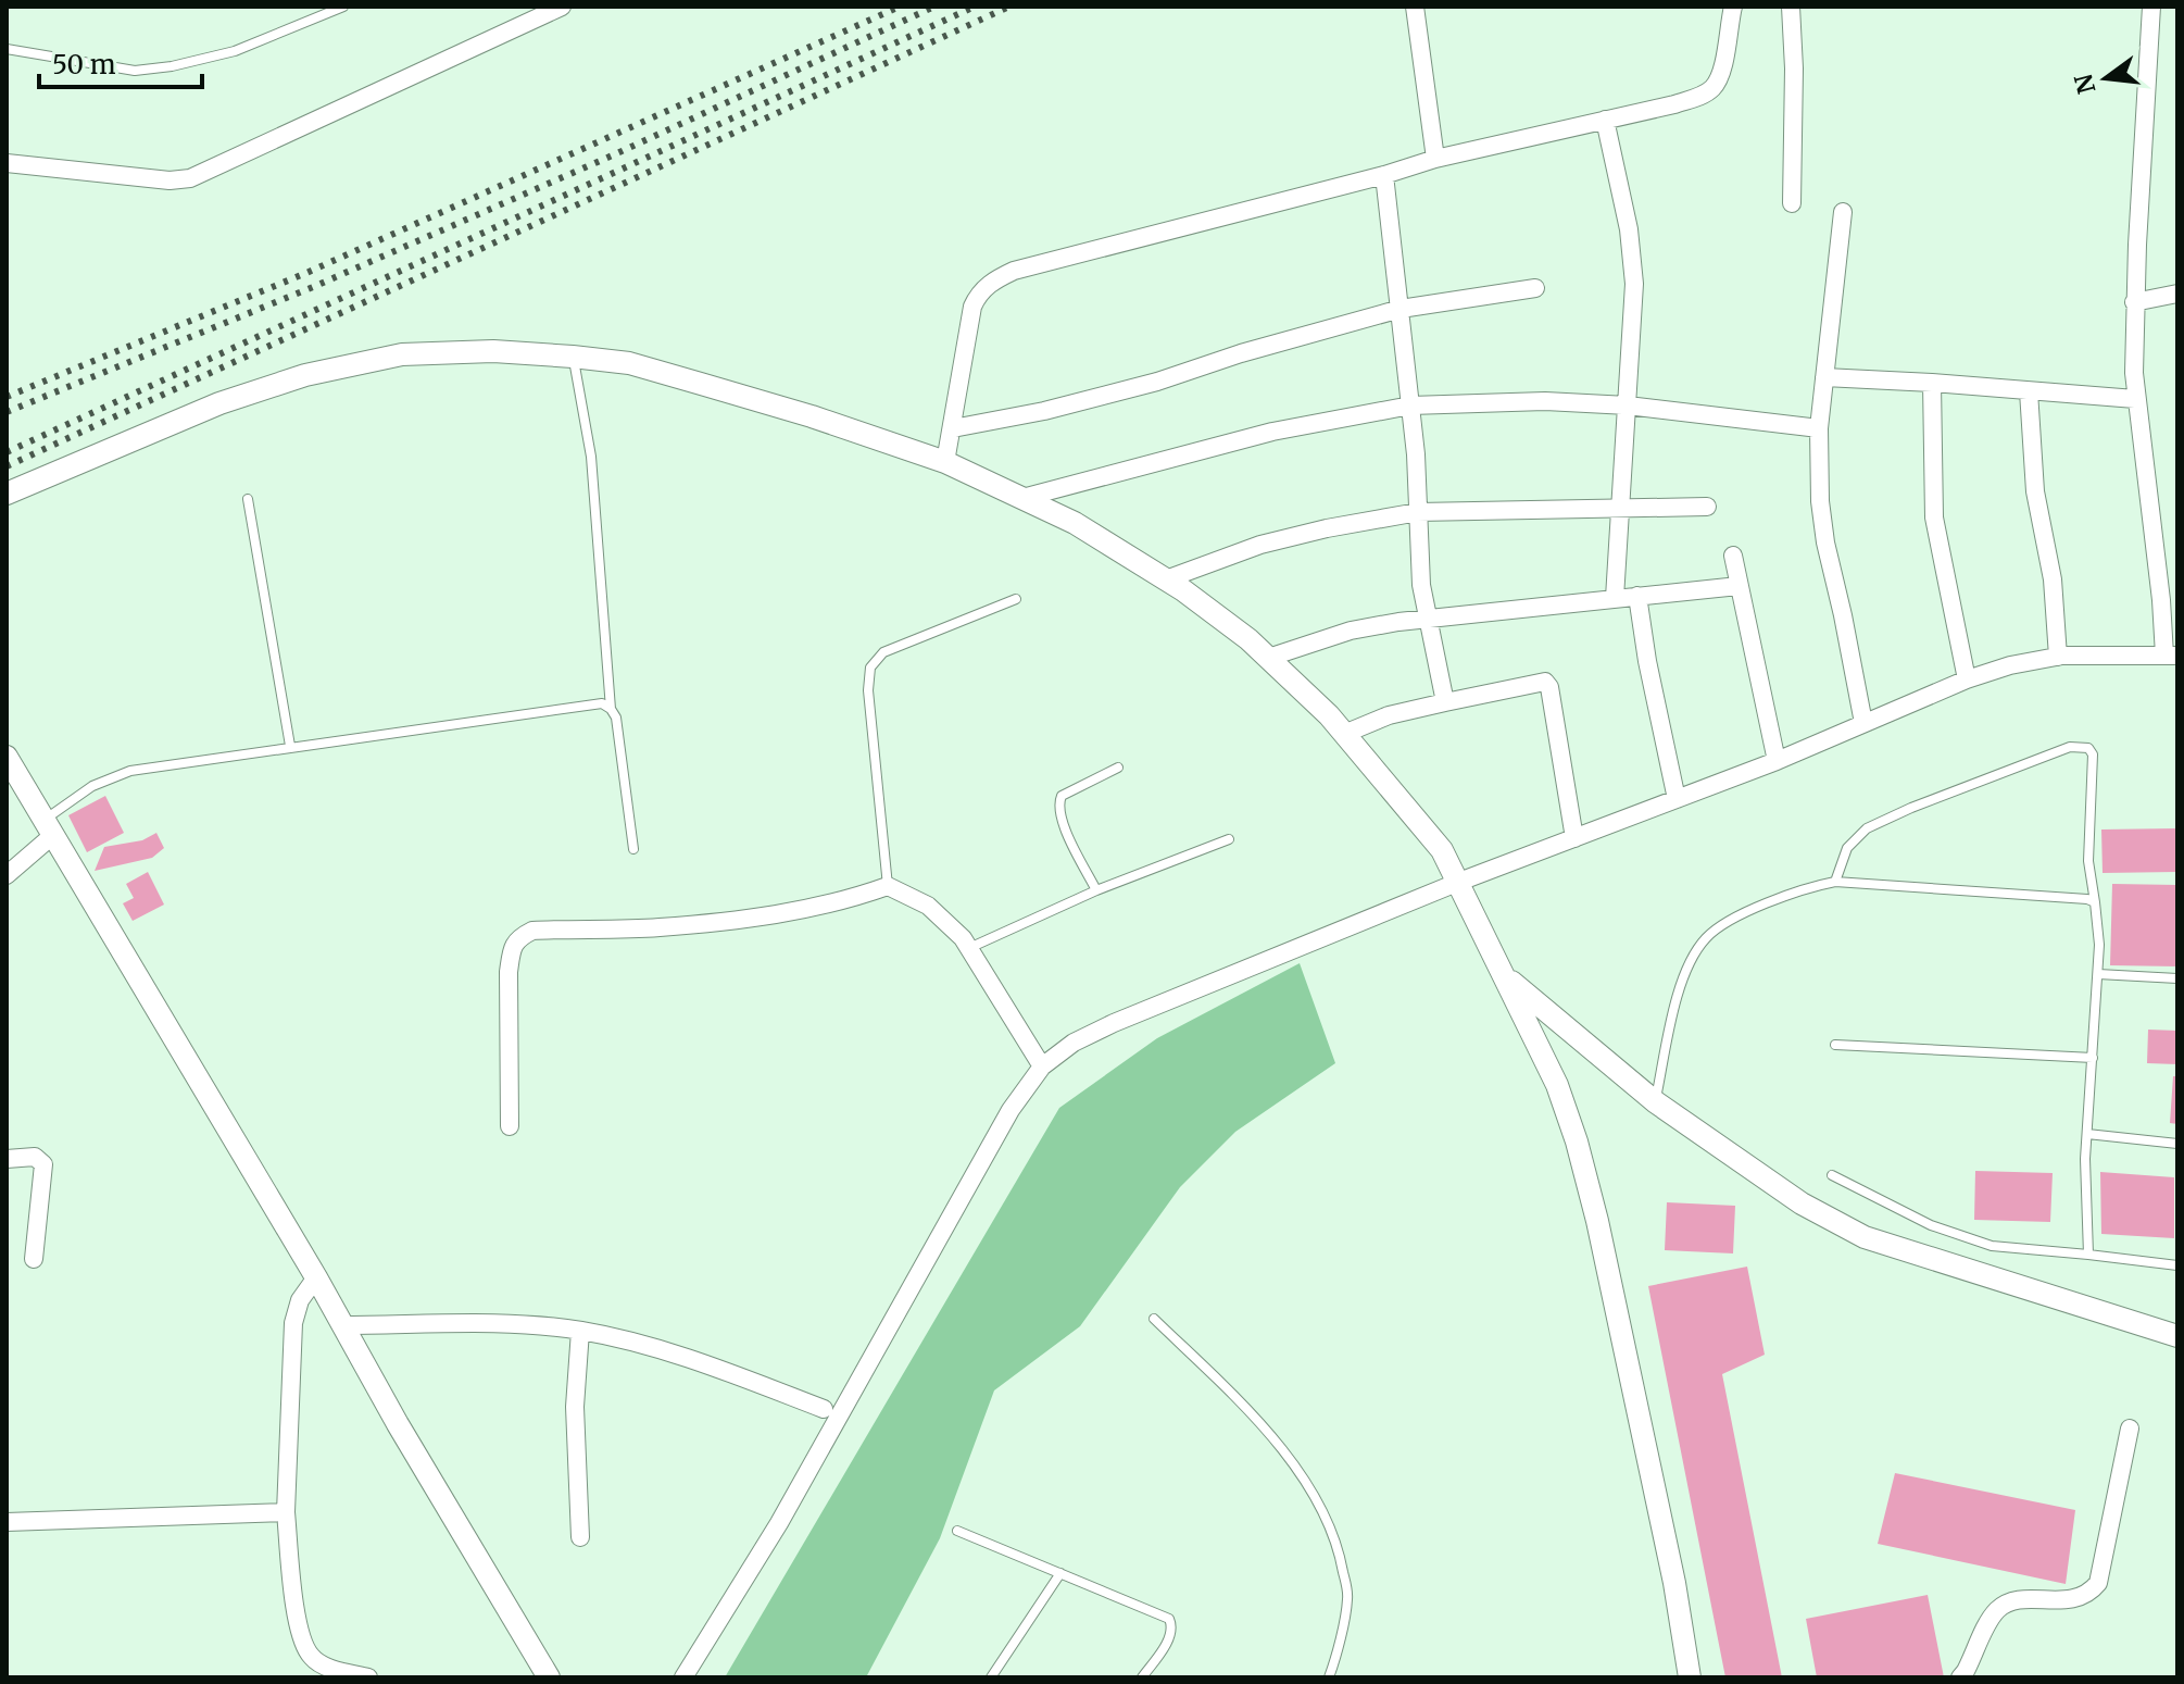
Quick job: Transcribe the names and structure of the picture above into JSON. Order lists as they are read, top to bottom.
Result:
{
  "scale_bar": "50 m",
  "north": "left"
}
